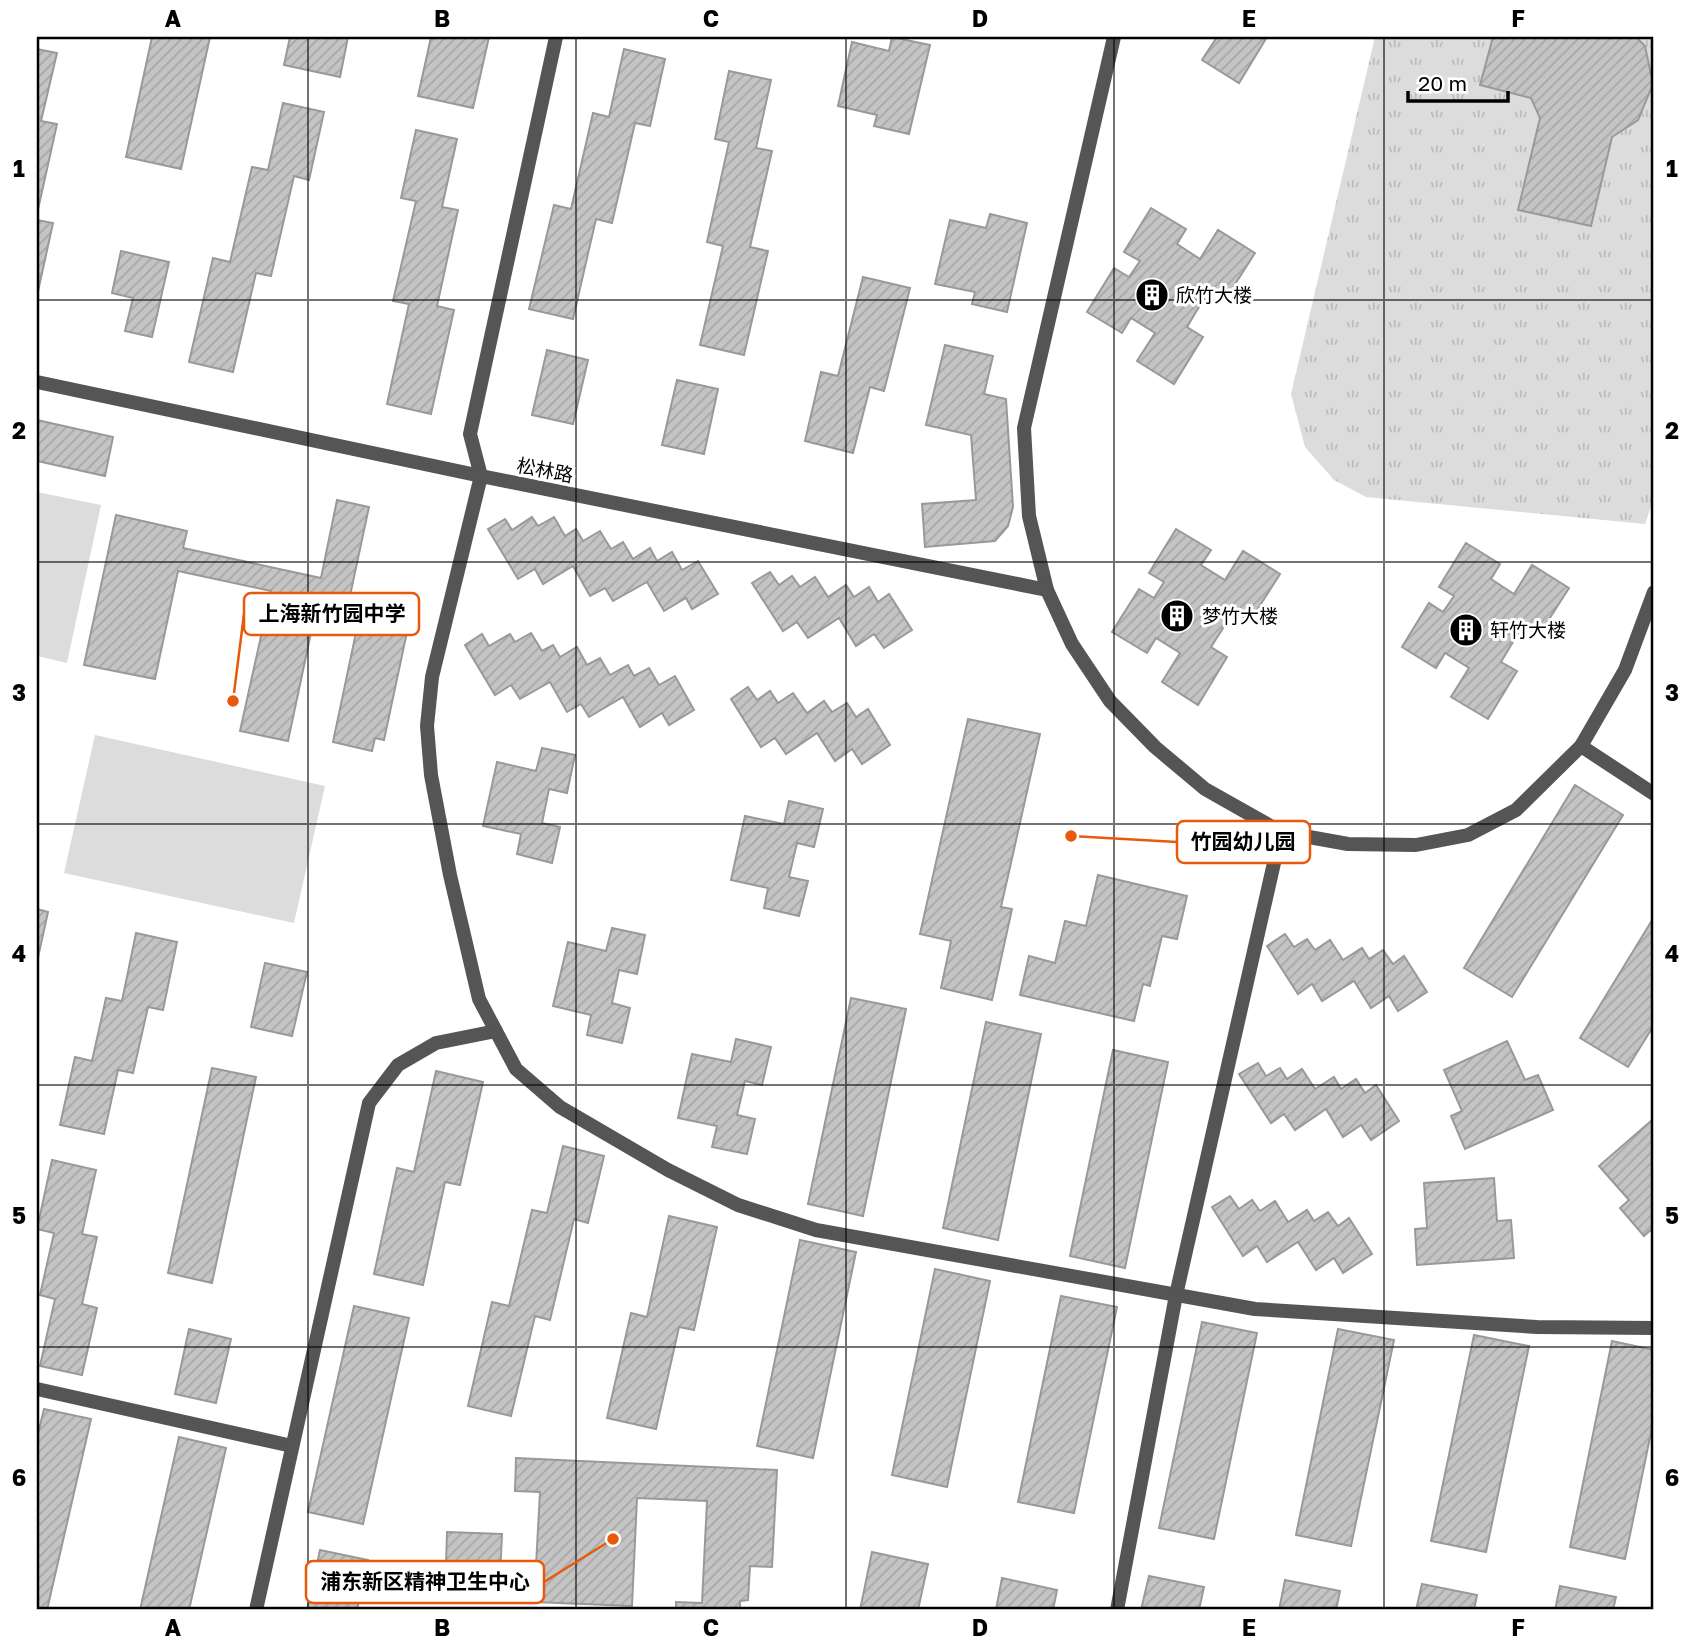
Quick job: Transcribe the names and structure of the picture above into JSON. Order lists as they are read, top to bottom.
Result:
{
  "streets": {
    "lane": ["松林路"]
  },
  "places": {
    "building": ["欣竹大楼", "梦竹大楼", "轩竹大楼"],
    "other": ["上海新竹园中学", "竹园幼儿园", "浦东新区精神卫生中心"]
  },
  "scale_bar": "20 m",
  "grid": {
    "columns": [
      "A",
      "B",
      "C",
      "D",
      "E",
      "F"
    ],
    "rows": [
      "1",
      "2",
      "3",
      "4",
      "5",
      "6"
    ]
  }
}
